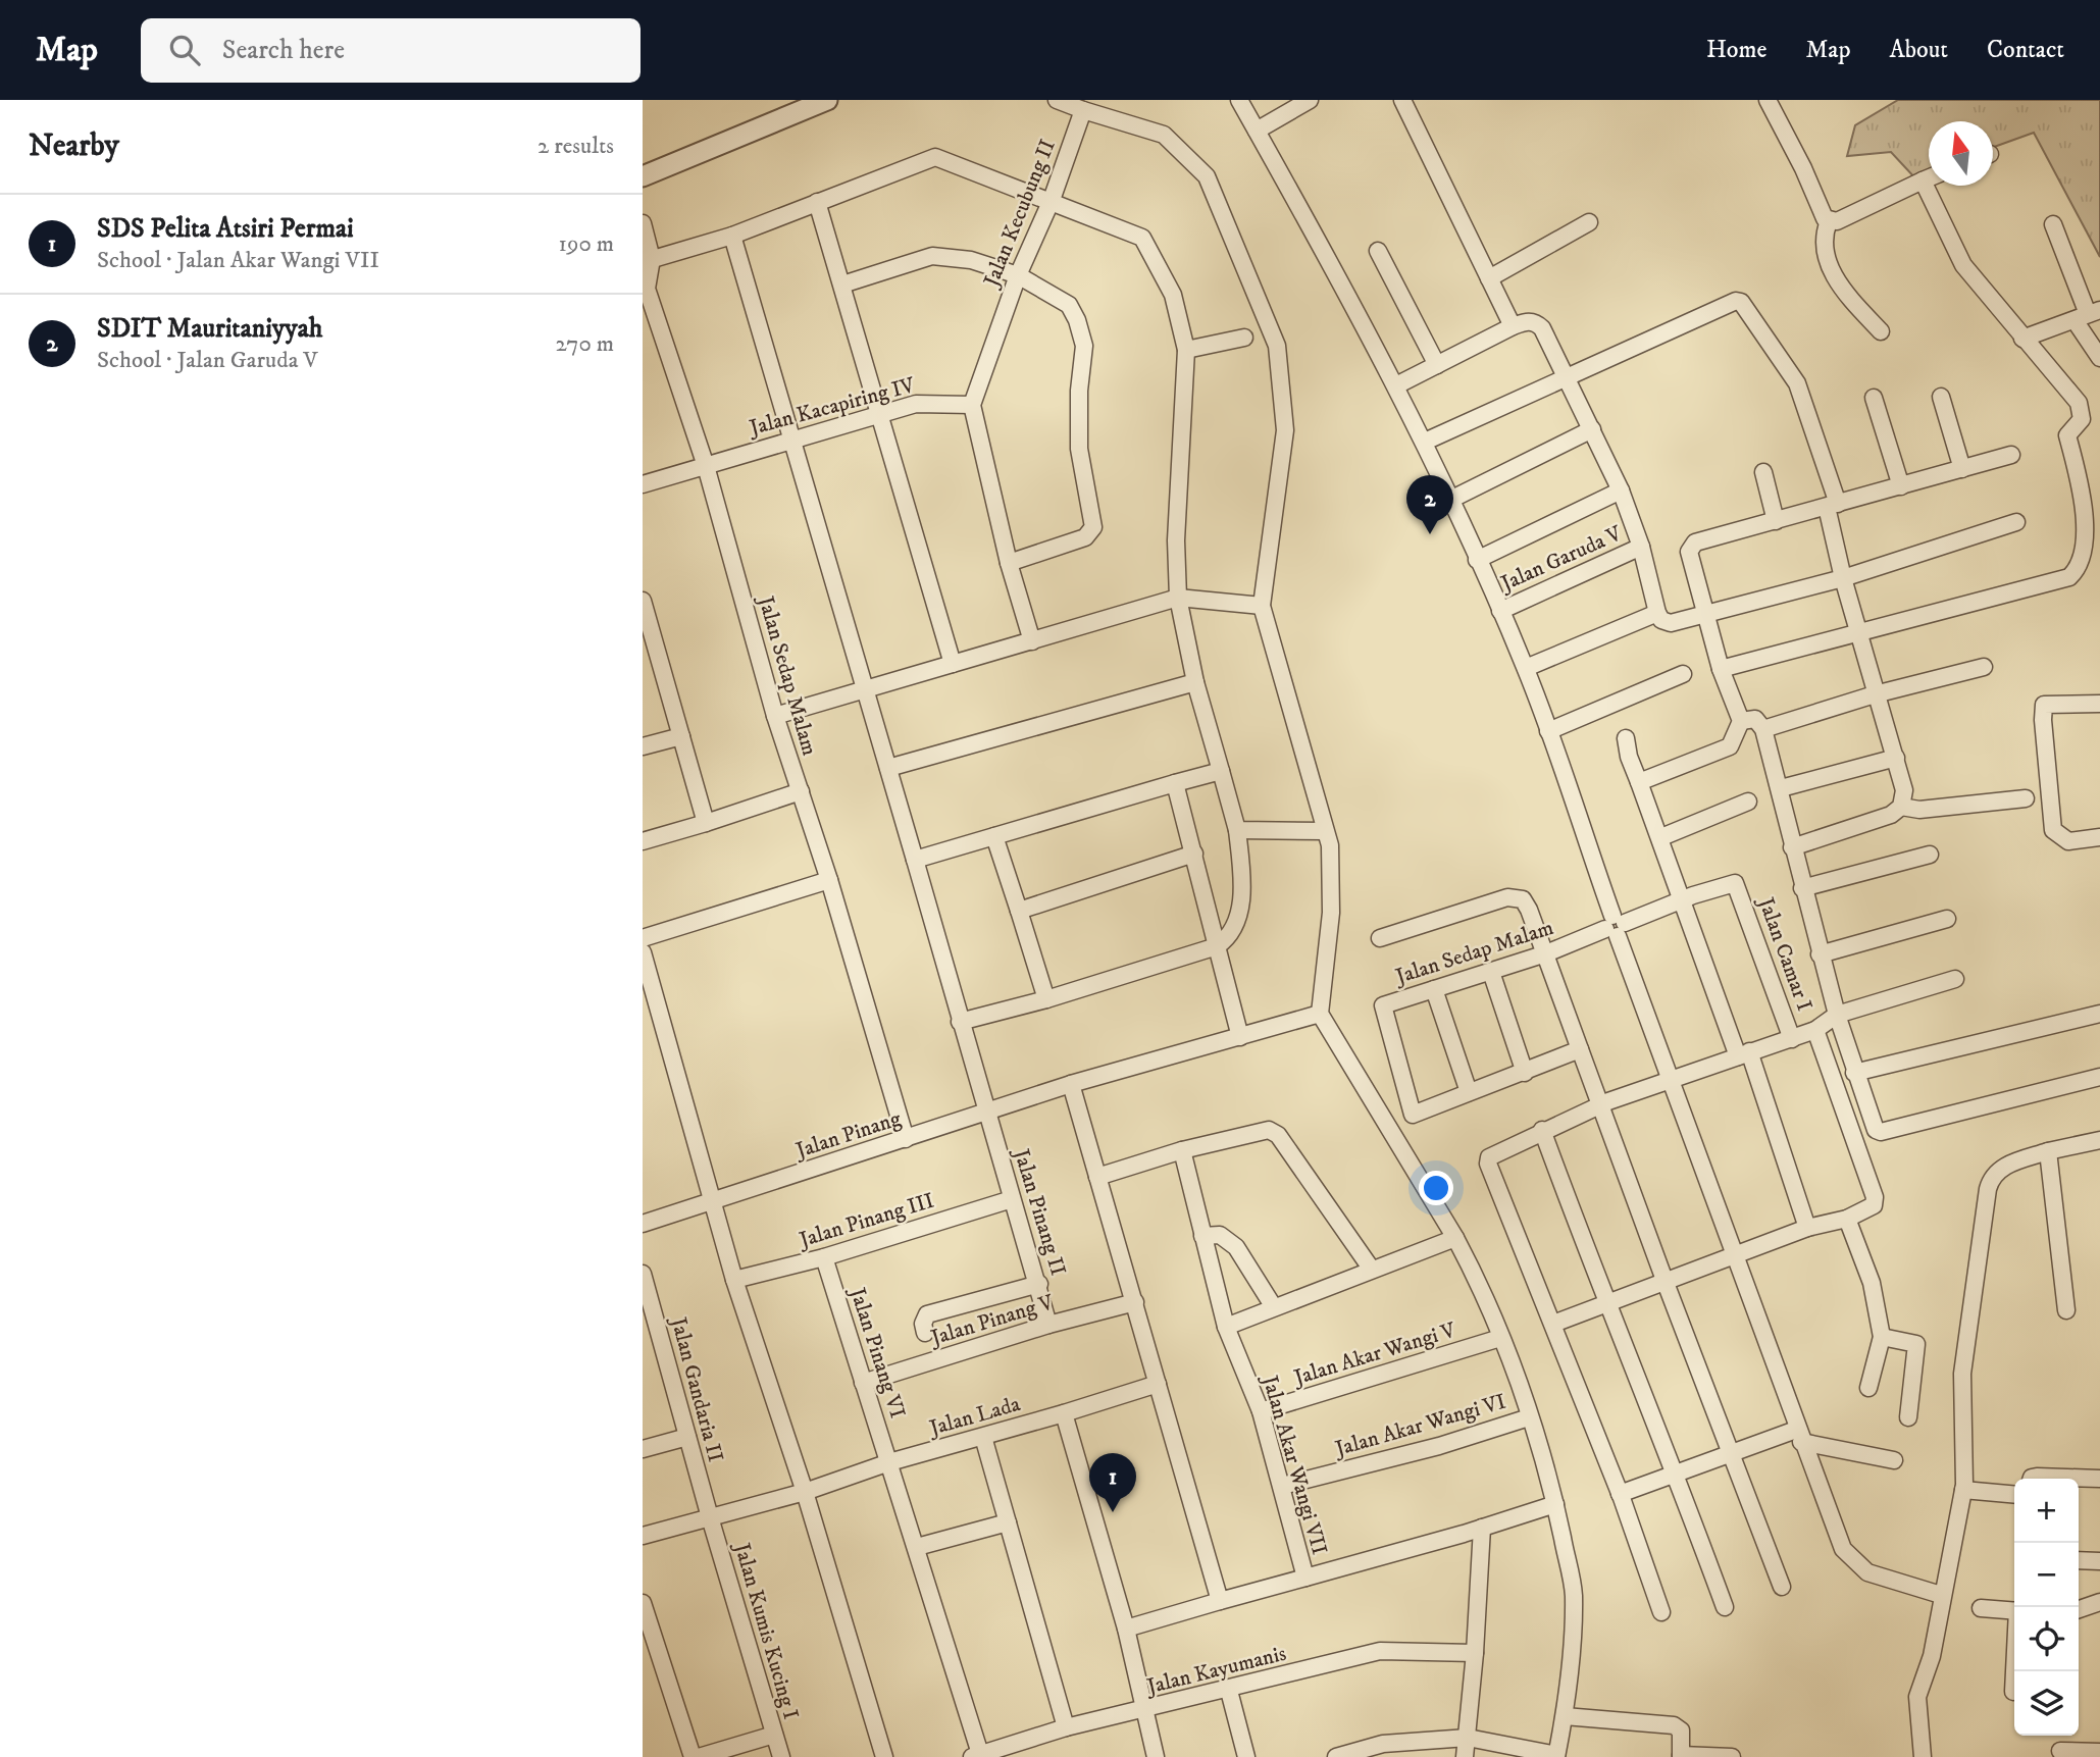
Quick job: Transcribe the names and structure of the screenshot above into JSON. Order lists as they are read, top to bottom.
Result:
{
  "streets": {
    "street": [
      "Jalan Kecubung II",
      "Jalan Kacapiring IV",
      "Jalan Garuda V",
      "Jalan Sedap Malam",
      "Jalan Camar I",
      "Jalan Pinang",
      "Jalan Pinang II",
      "Jalan Pinang III",
      "Jalan Pinang V",
      "Jalan Pinang VI",
      "Jalan Akar Wangi V",
      "Jalan Gandaria II",
      "Jalan Lada",
      "Jalan Akar Wangi VI",
      "Jalan Akar Wangi VII",
      "Jalan Kumis Kucing I",
      "Jalan Kayumanis"
    ]
  },
  "crossings": [
    ["Jalan Kecubung II", "Jalan Kacapiring IV"],
    ["Jalan Kacapiring IV", "Jalan Sedap Malam"],
    ["Jalan Kacapiring IV", "Jalan Pinang II"],
    ["Jalan Sedap Malam", "Jalan Camar I"],
    ["Jalan Sedap Malam", "Jalan Pinang"],
    ["Jalan Pinang", "Jalan Pinang II"],
    ["Jalan Pinang II", "Jalan Pinang III"],
    ["Jalan Pinang II", "Jalan Pinang V"],
    ["Jalan Pinang III", "Jalan Pinang VI"],
    ["Jalan Pinang V", "Jalan Pinang VI"],
    ["Jalan Pinang VI", "Jalan Lada"],
    ["Jalan Pinang VI", "Jalan Kayumanis"],
    ["Jalan Akar Wangi V", "Jalan Akar Wangi VII"],
    ["Jalan Gandaria II", "Jalan Lada"],
    ["Jalan Gandaria II", "Jalan Kumis Kucing I"],
    ["Jalan Lada", "Jalan Kumis Kucing I"],
    ["Jalan Akar Wangi VI", "Jalan Akar Wangi VII"]
  ],
  "north": "top",
  "page": {
    "header": "Map",
    "search": "Search here",
    "nav": [
      "Home",
      "Map",
      "About",
      "Contact"
    ],
    "heading": ["Nearby", "2 results"],
    "list": [
      {
        "mark": "1",
        "name": "SDS Pelita Atsiri Permai",
        "note": "School · Jalan Akar Wangi VII",
        "value": "190 m"
      },
      {
        "mark": "2",
        "name": "SDIT Mauritaniyyah",
        "note": "School · Jalan Garuda V",
        "value": "270 m"
      }
    ],
    "pins": ["2", "1"],
    "map_buttons": ["+", "−"]
  }
}
